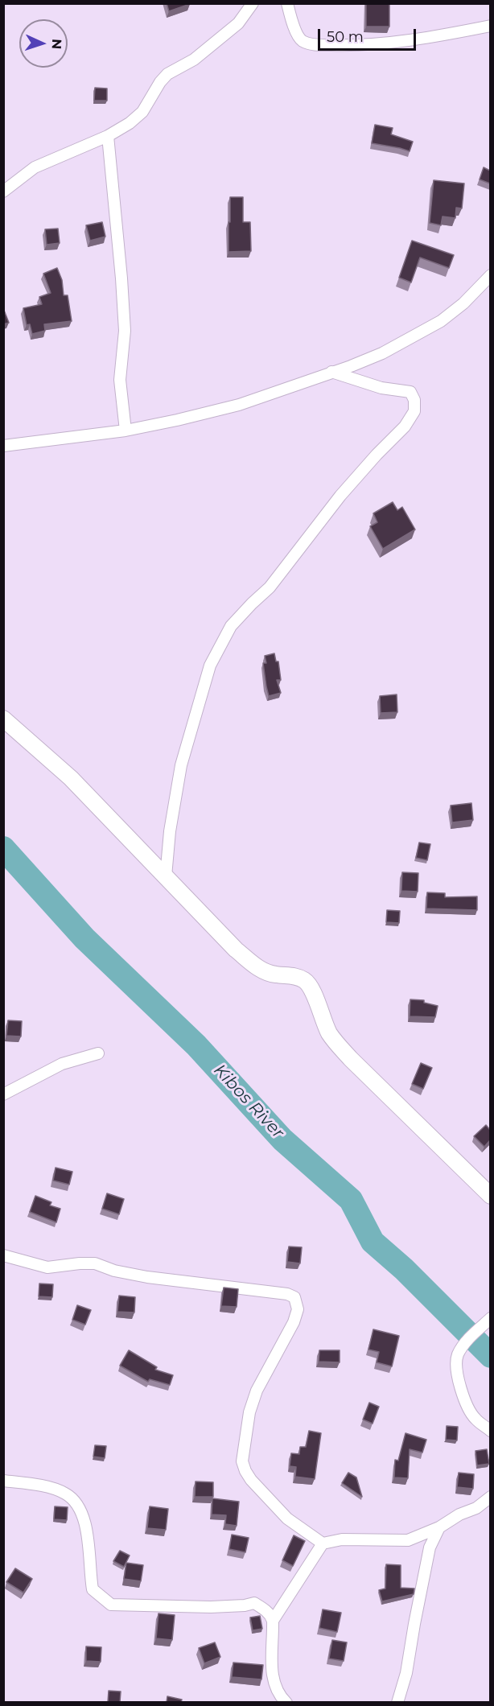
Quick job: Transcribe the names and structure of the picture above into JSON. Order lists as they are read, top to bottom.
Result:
{
  "water": ["Kibos River"],
  "scale_bar": "50 m",
  "north": "right"
}
